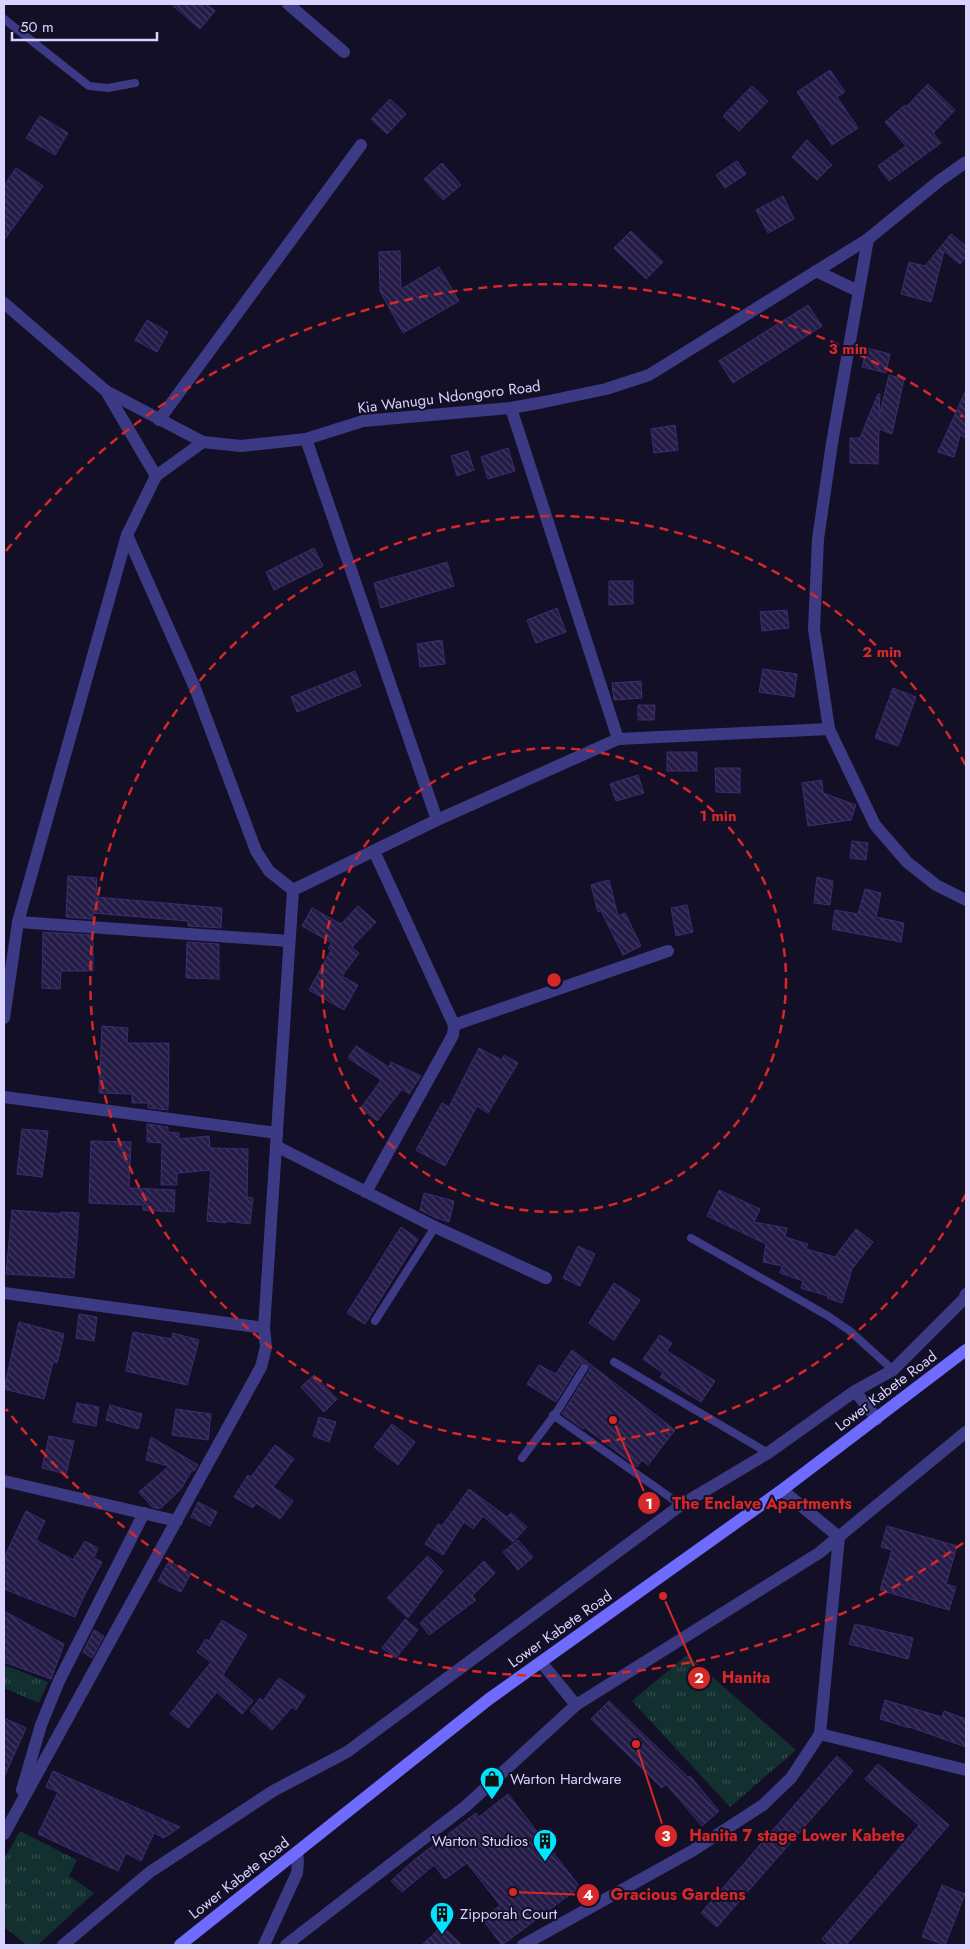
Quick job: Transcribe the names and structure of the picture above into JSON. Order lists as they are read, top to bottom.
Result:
{
  "streets": {
    "main road": ["Lower Kabete Road"],
    "street": ["Kia Wanugu Ndongoro Road"]
  },
  "places": {
    "other": [
      "The Enclave Apartments",
      "Hanita",
      "Hanita 7 stage Lower Kabete",
      "Gracious Gardens"
    ],
    "shop": ["Warton Hardware"],
    "building": ["Warton Studios", "Zipporah Court"]
  },
  "scale_bar": "50 m",
  "rings": ["3 min", "2 min", "1 min"]
}
